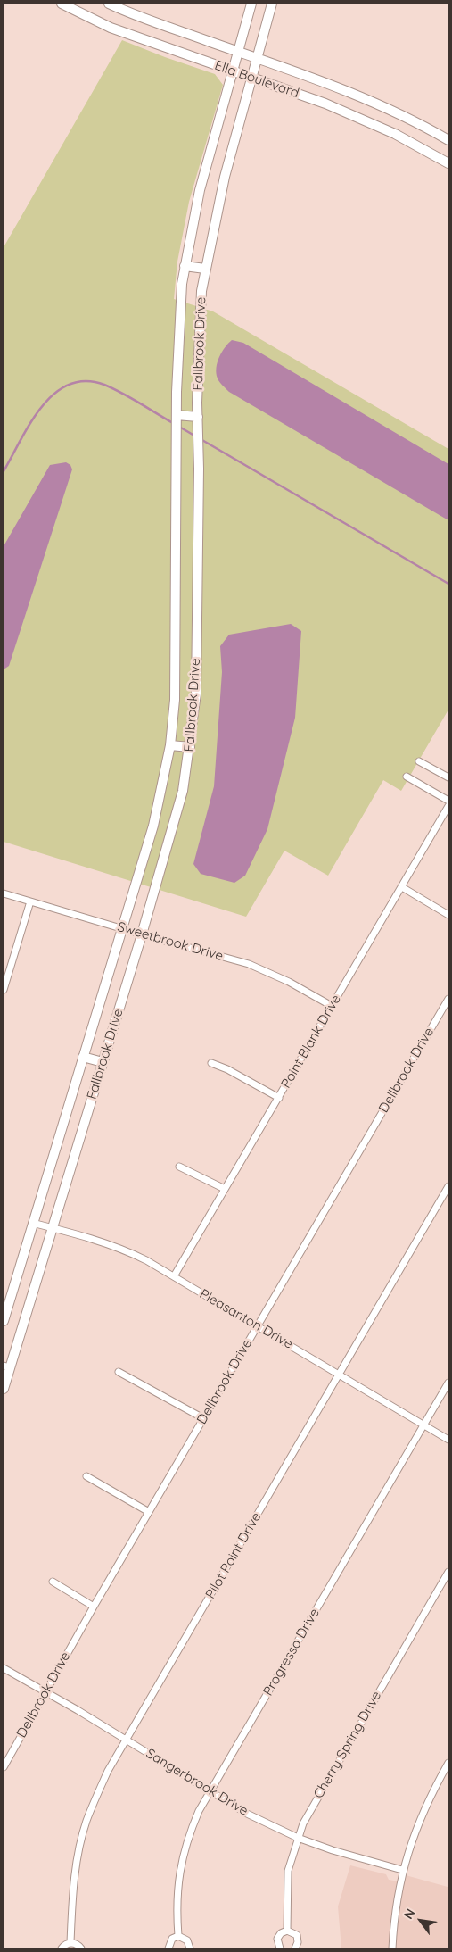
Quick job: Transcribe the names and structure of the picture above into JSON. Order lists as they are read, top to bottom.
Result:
{
  "streets": {
    "main road": ["Ella Boulevard", "Fallbrook Drive"],
    "street": [
      "Sweetbrook Drive",
      "Point Blank Drive",
      "Dellbrook Drive",
      "Pleasanton Drive",
      "Pilot Point Drive",
      "Progresso Drive",
      "Cherry Spring Drive",
      "Sangerbrook Drive"
    ]
  },
  "crossings": [
    ["Ella Boulevard", "Fallbrook Drive"],
    ["Fallbrook Drive", "Sweetbrook Drive"],
    ["Fallbrook Drive", "Pleasanton Drive"],
    ["Sweetbrook Drive", "Point Blank Drive"],
    ["Point Blank Drive", "Pleasanton Drive"],
    ["Dellbrook Drive", "Pleasanton Drive"],
    ["Dellbrook Drive", "Sangerbrook Drive"],
    ["Pleasanton Drive", "Pilot Point Drive"],
    ["Pleasanton Drive", "Progresso Drive"],
    ["Pilot Point Drive", "Sangerbrook Drive"],
    ["Progresso Drive", "Sangerbrook Drive"],
    ["Cherry Spring Drive", "Sangerbrook Drive"]
  ],
  "north": "top left"
}
